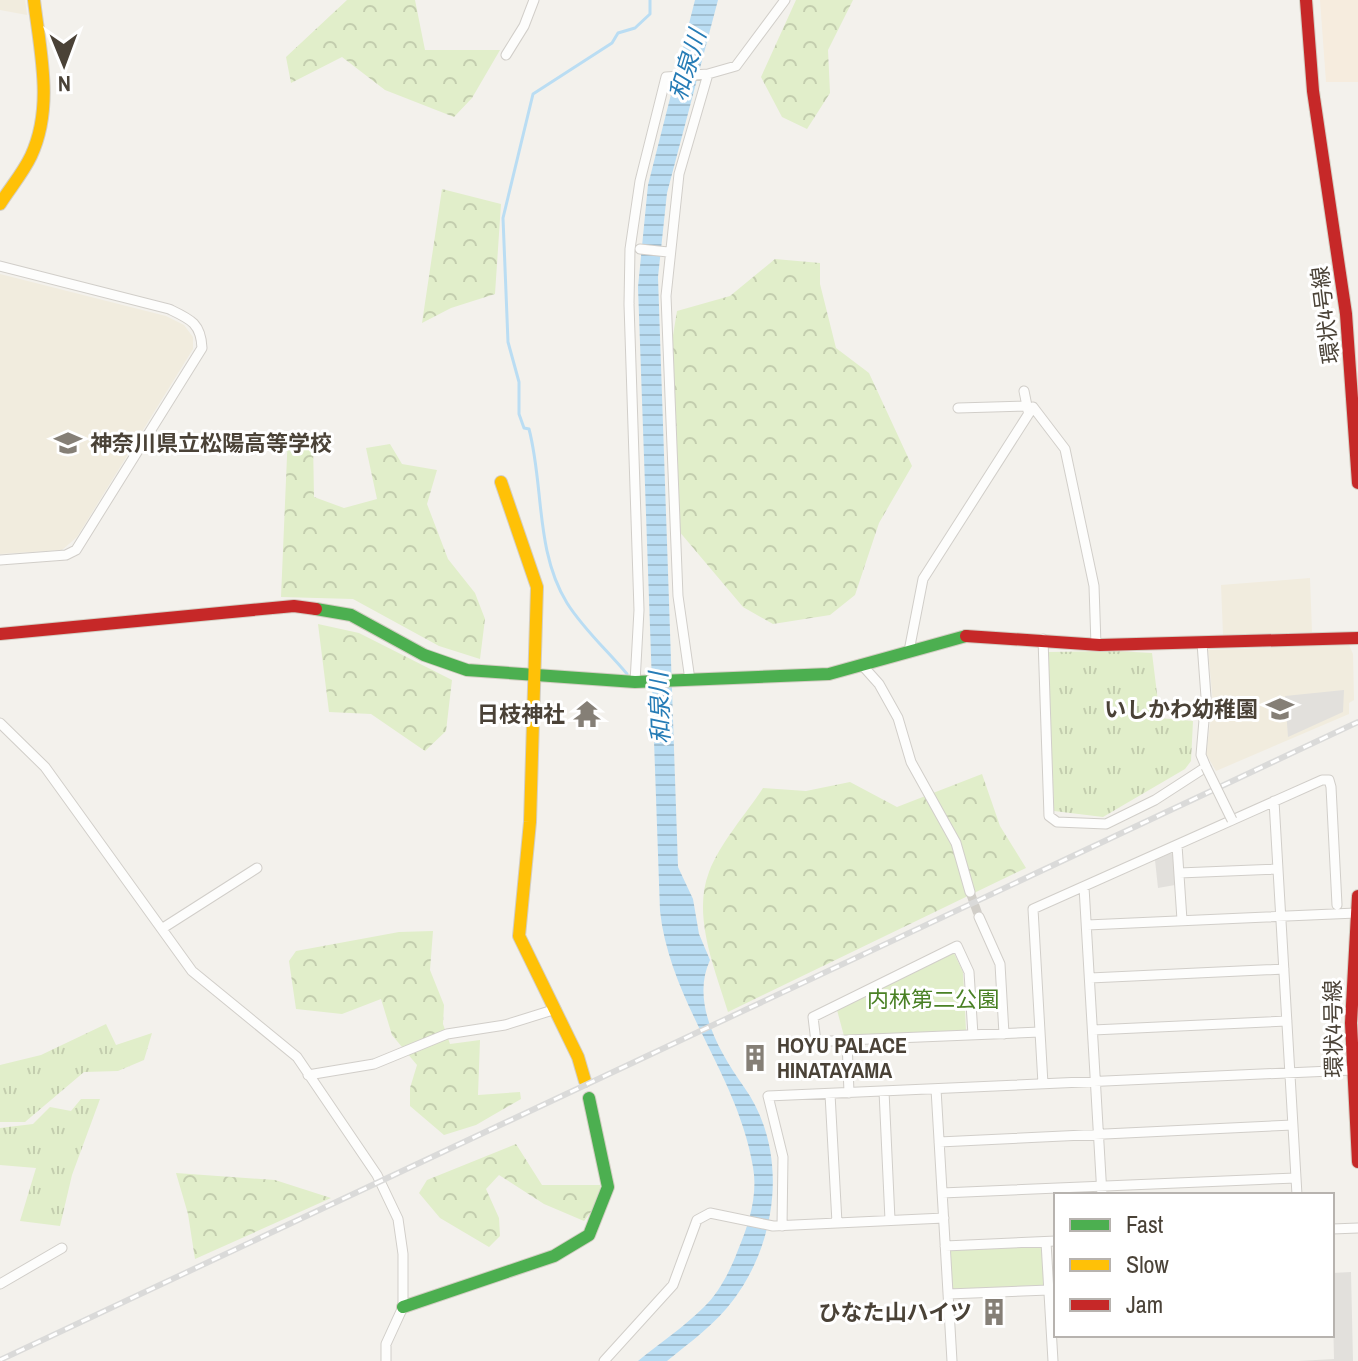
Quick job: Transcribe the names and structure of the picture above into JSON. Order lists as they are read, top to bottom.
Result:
{
  "streets": {
    "street": ["環状4号線"]
  },
  "water": ["和泉川"],
  "parks": ["内林第二公園"],
  "places": {
    "school or university": ["神奈川県立松陽高等学校", "いしかわ幼稚園"],
    "temple": ["日枝神社"],
    "building": ["HOYU PALACE HINATAYAMA", "ひなた山ハイツ"]
  },
  "legend": ["Fast", "Slow", "Jam"],
  "north": "bottom"
}
